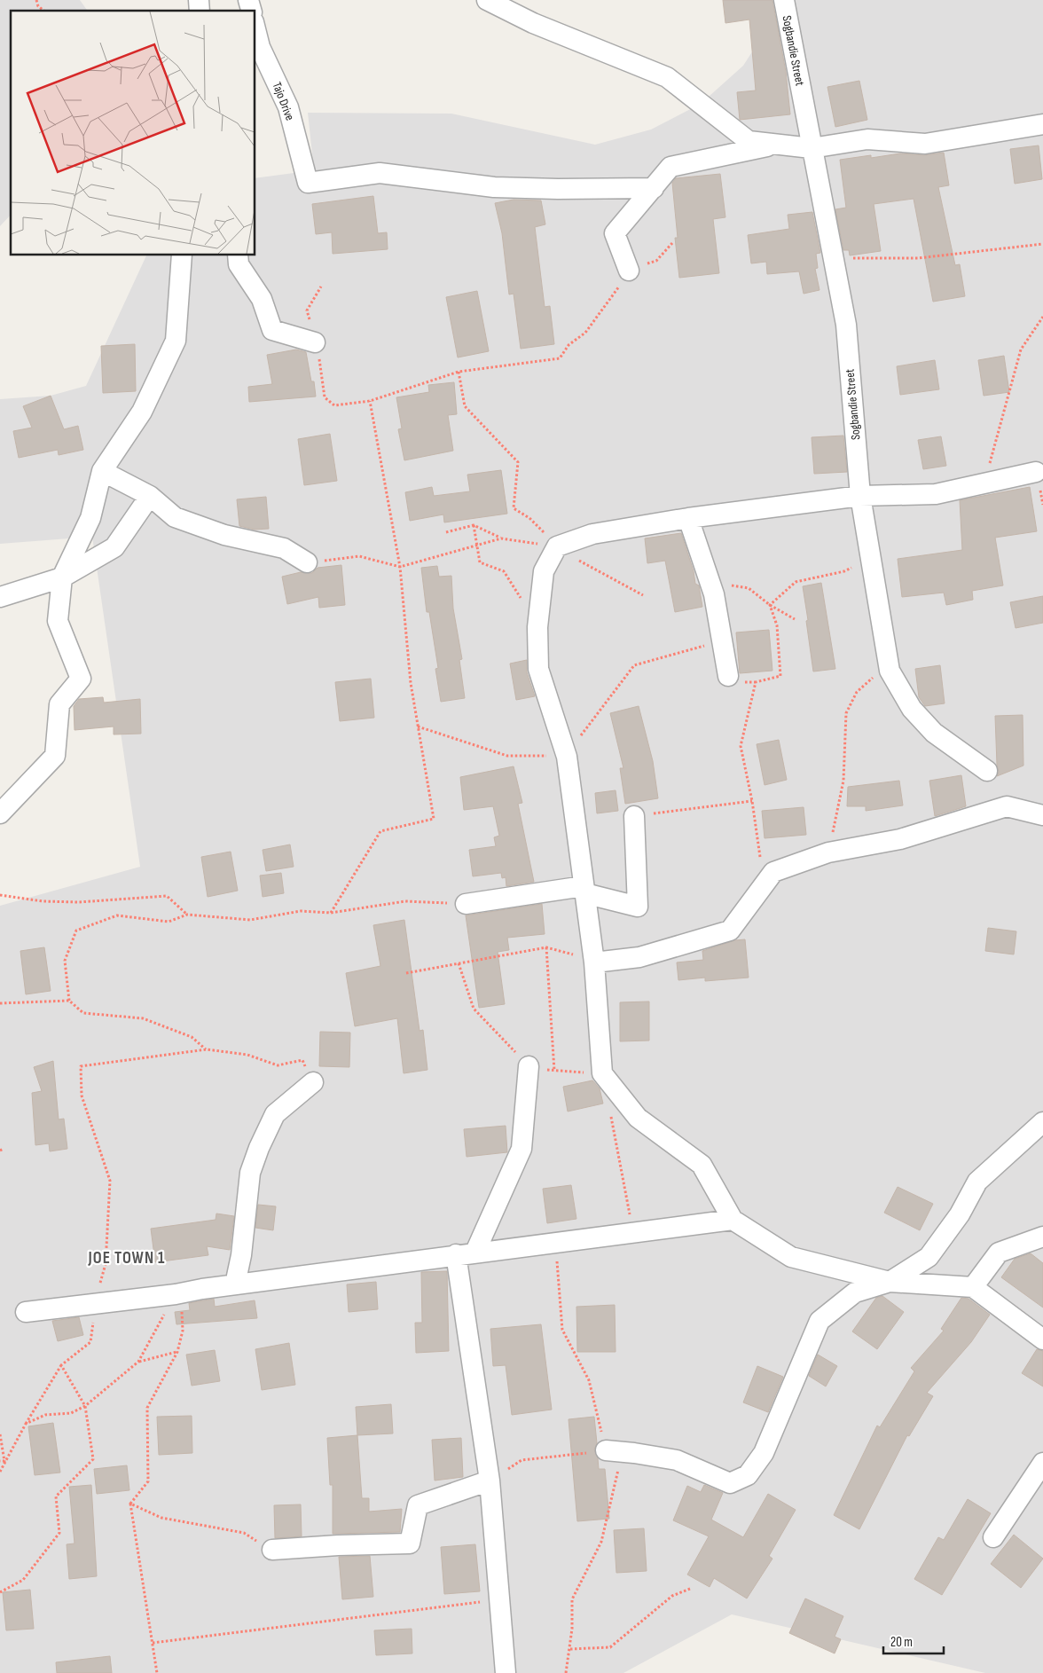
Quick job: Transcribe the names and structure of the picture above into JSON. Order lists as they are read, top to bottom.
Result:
{
  "streets": {
    "street": ["Sogbandie Street", "Tajo Drive"]
  },
  "districts": ["JOE TOWN 1"],
  "scale_bar": "20 m"
}
